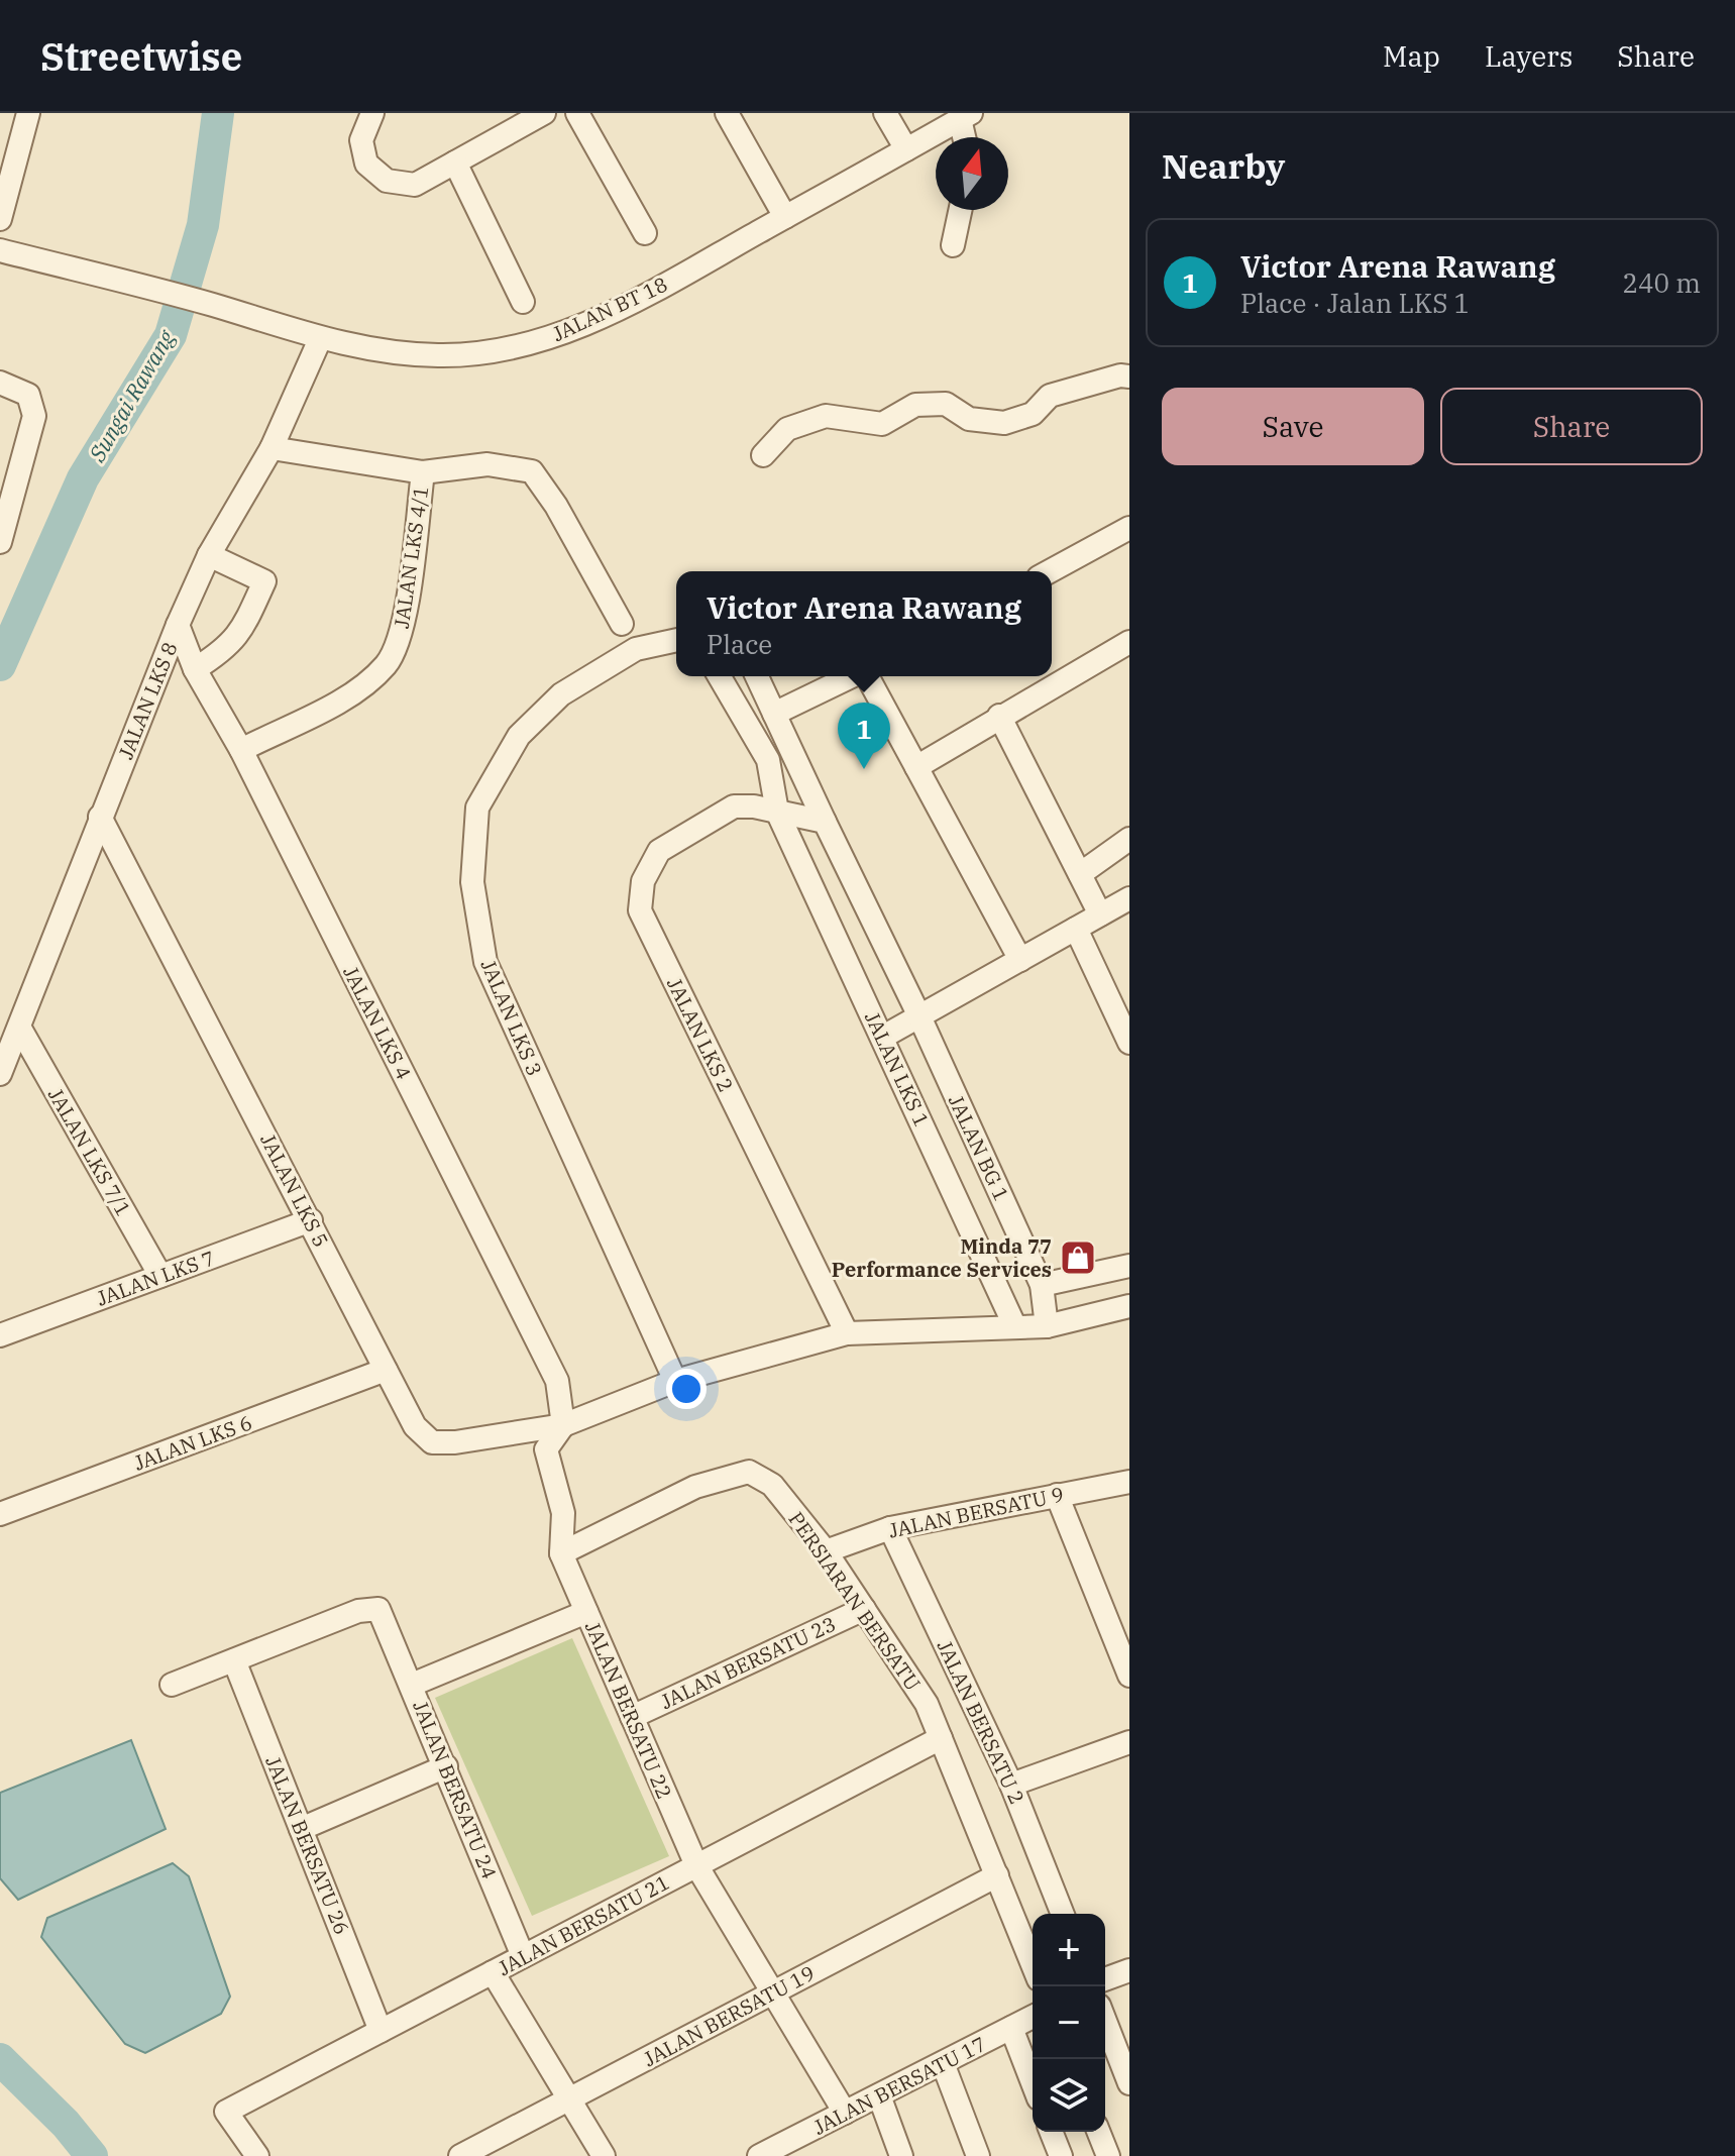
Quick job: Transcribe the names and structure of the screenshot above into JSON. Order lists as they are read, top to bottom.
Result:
{
  "streets": {
    "street": [
      "JALAN BT 18",
      "JALAN LKS 4/1",
      "JALAN LKS 8",
      "JALAN LKS 3",
      "JALAN LKS 4",
      "JALAN LKS 2",
      "JALAN LKS 1",
      "JALAN BG 1",
      "JALAN LKS 7/1",
      "JALAN LKS 5",
      "JALAN LKS 7",
      "JALAN LKS 6",
      "JALAN BERSATU 9",
      "PERSIARAN BERSATU",
      "JALAN BERSATU 23",
      "JALAN BERSATU 22",
      "JALAN BERSATU 2",
      "JALAN BERSATU 24",
      "JALAN BERSATU 26",
      "JALAN BERSATU 21",
      "JALAN BERSATU 19",
      "JALAN BERSATU 17"
    ]
  },
  "crossings": [
    ["JALAN BT 18", "JALAN LKS 8"],
    ["JALAN LKS 4/1", "JALAN LKS 4"],
    ["JALAN LKS 8", "JALAN LKS 4"],
    ["JALAN LKS 8", "JALAN LKS 7/1"],
    ["JALAN LKS 8", "JALAN LKS 5"],
    ["JALAN LKS 4", "JALAN LKS 5"],
    ["JALAN LKS 2", "JALAN LKS 1"],
    ["JALAN LKS 2", "JALAN BG 1"],
    ["JALAN LKS 7/1", "JALAN LKS 7"],
    ["JALAN LKS 5", "JALAN LKS 7"],
    ["JALAN LKS 5", "JALAN LKS 6"],
    ["JALAN BERSATU 9", "PERSIARAN BERSATU"],
    ["JALAN BERSATU 9", "JALAN BERSATU 2"],
    ["PERSIARAN BERSATU", "JALAN BERSATU 23"],
    ["PERSIARAN BERSATU", "JALAN BERSATU 22"],
    ["PERSIARAN BERSATU", "JALAN BERSATU 21"],
    ["PERSIARAN BERSATU", "JALAN BERSATU 19"],
    ["JALAN BERSATU 23", "JALAN BERSATU 22"],
    ["JALAN BERSATU 22", "JALAN BERSATU 21"],
    ["JALAN BERSATU 22", "JALAN BERSATU 19"],
    ["JALAN BERSATU 22", "JALAN BERSATU 17"],
    ["JALAN BERSATU 24", "JALAN BERSATU 26"],
    ["JALAN BERSATU 24", "JALAN BERSATU 21"],
    ["JALAN BERSATU 26", "JALAN BERSATU 21"]
  ],
  "water": ["Sungai Rawang"],
  "places": {
    "shop": ["Minda 77 Performance Services"]
  },
  "north": "top",
  "page": {
    "header": "Streetwise",
    "nav": ["Map", "Layers", "Share"],
    "heading": "Nearby",
    "list": [
      {
        "mark": "1",
        "name": "Victor Arena Rawang",
        "note": "Place · Jalan LKS 1",
        "value": "240 m"
      }
    ],
    "buttons": ["Save", "Share"],
    "popup": ["Victor Arena Rawang", "Place"],
    "pins": "1",
    "map_buttons": ["+", "−"]
  }
}
